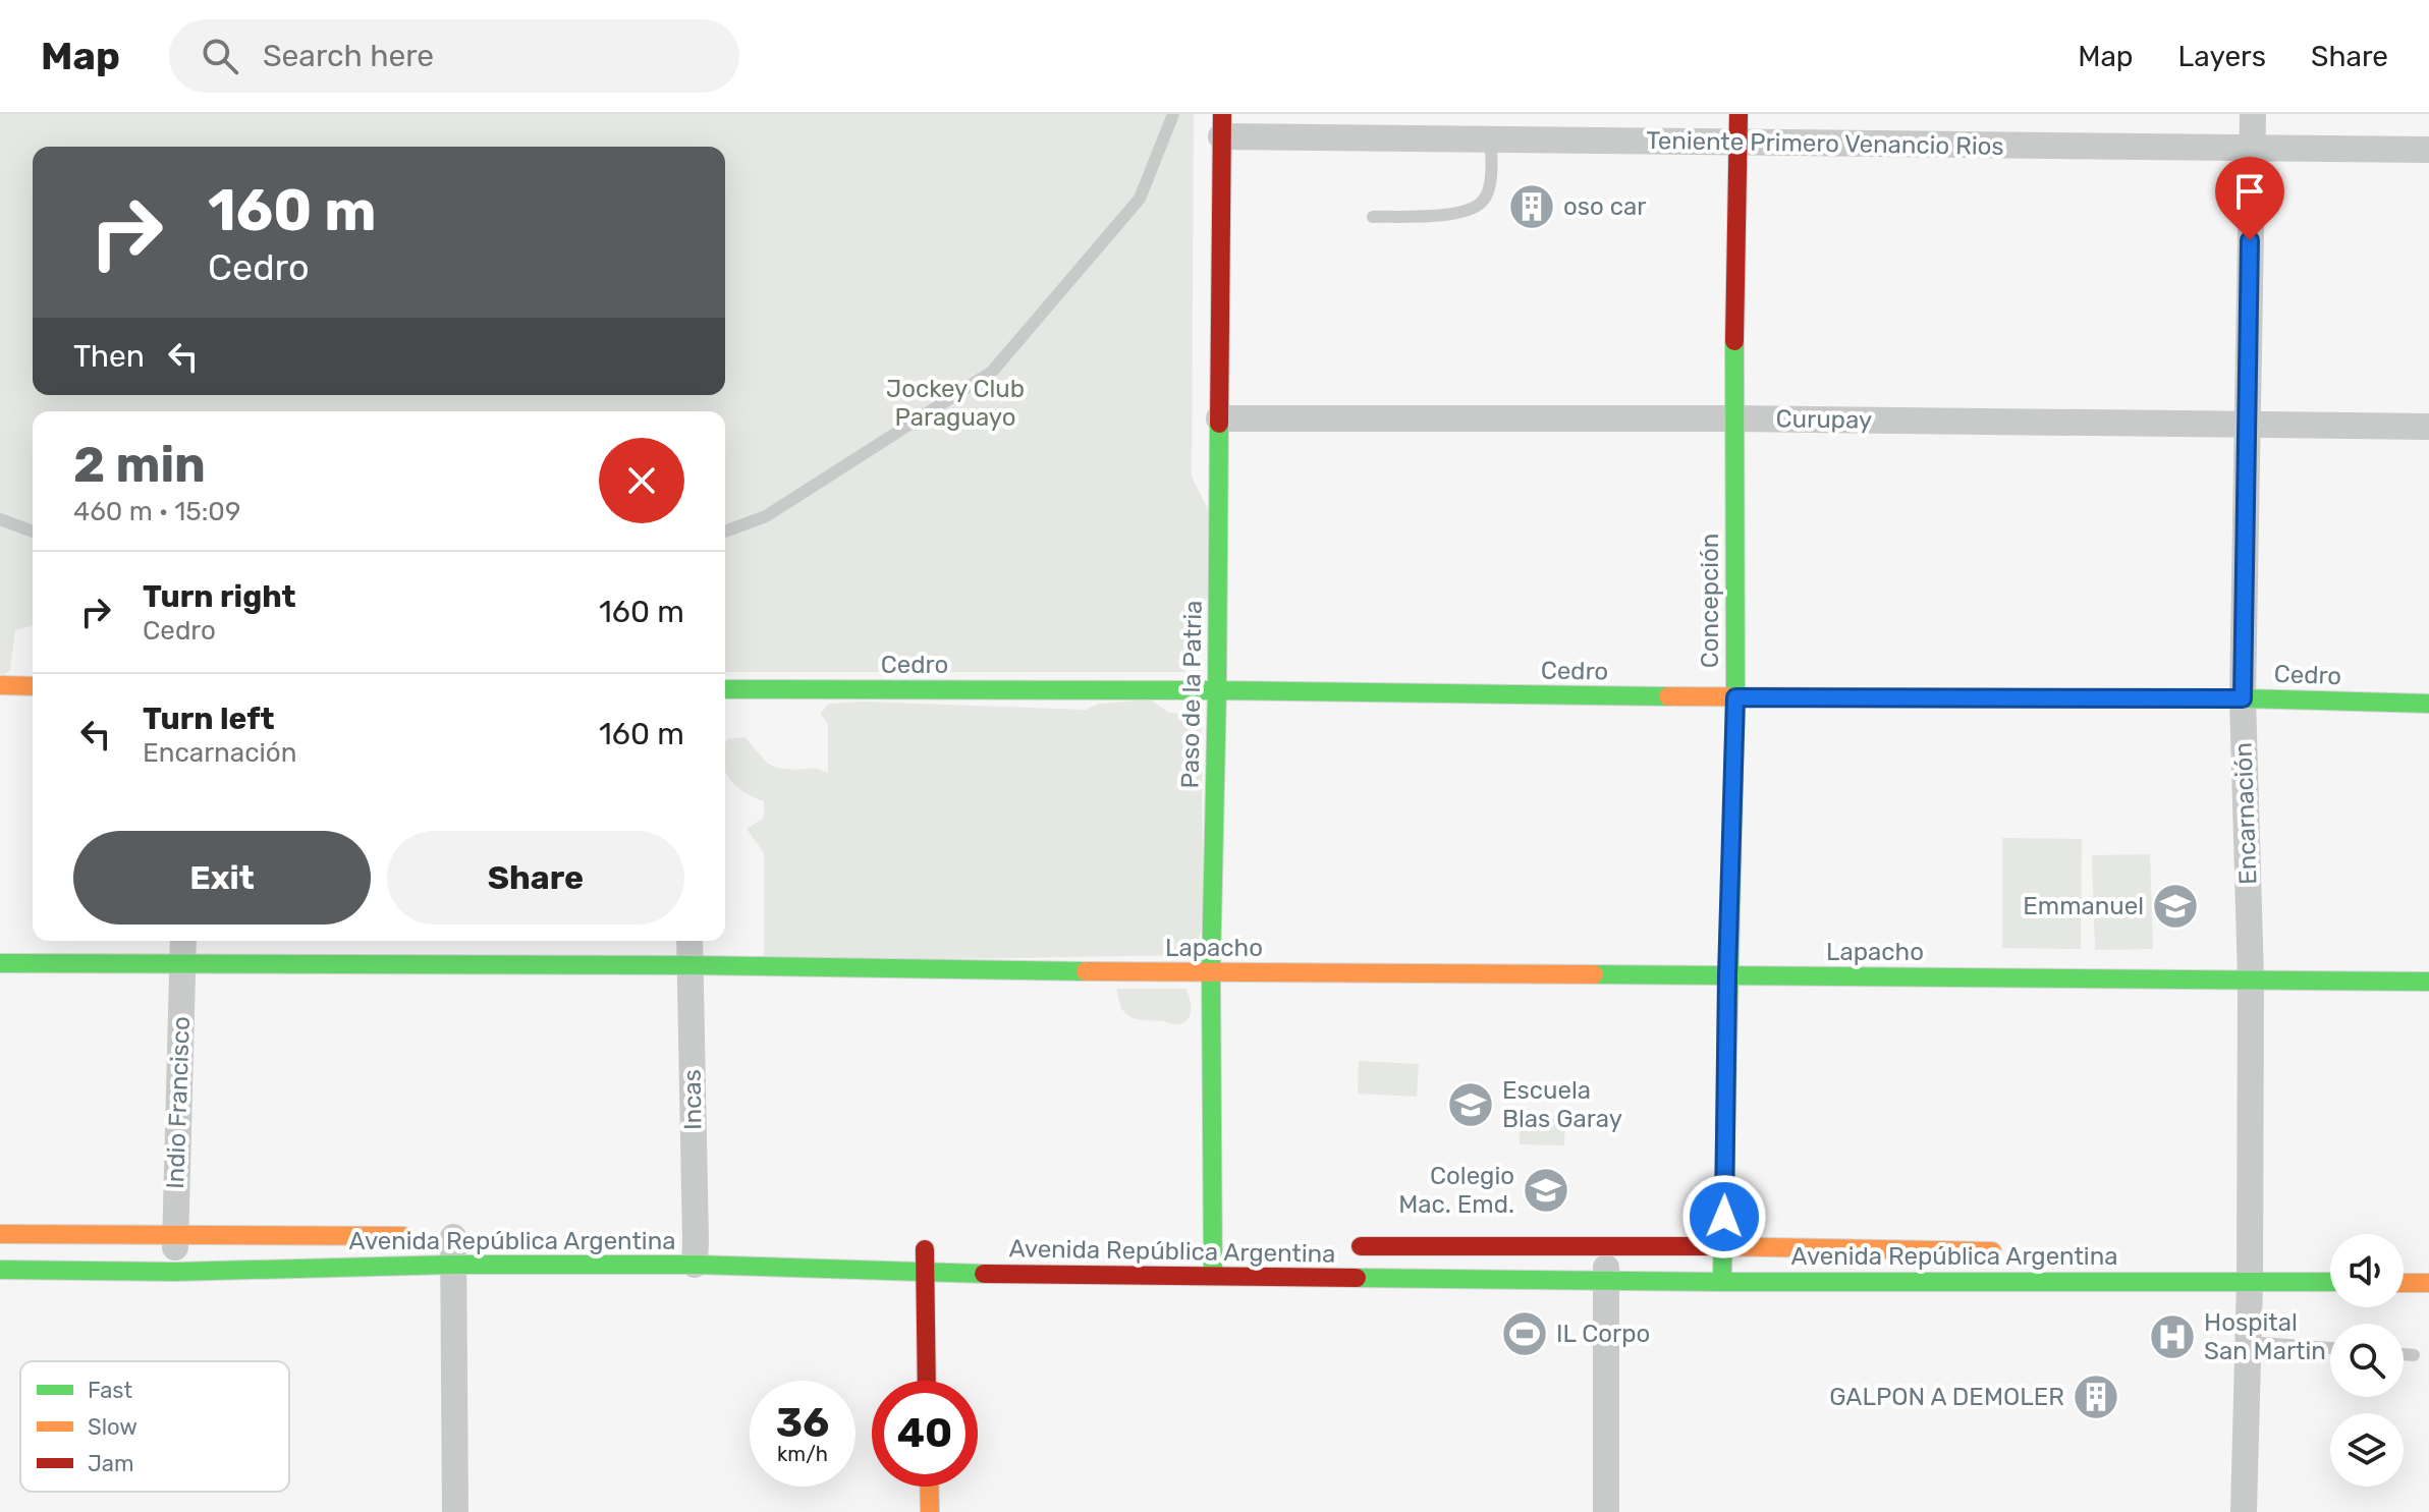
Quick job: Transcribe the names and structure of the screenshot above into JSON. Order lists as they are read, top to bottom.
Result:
{
  "streets": {
    "main road": [
      "Concepción",
      "Cedro",
      "Paso de la Patria",
      "Lapacho",
      "Avenida República Argentina"
    ],
    "street": [
      "Teniente Primero Venancio Rios",
      "Curupay",
      "Encarnación",
      "Incas",
      "Indio Francisco"
    ]
  },
  "crossings": [
    ["Teniente Primero Venancio Rios", "Concepción"],
    ["Teniente Primero Venancio Rios", "Paso de la Patria"],
    ["Teniente Primero Venancio Rios", "Encarnación"],
    ["Curupay", "Concepción"],
    ["Curupay", "Paso de la Patria"],
    ["Curupay", "Encarnación"],
    ["Concepción", "Cedro"],
    ["Concepción", "Lapacho"],
    ["Concepción", "Avenida República Argentina"],
    ["Cedro", "Paso de la Patria"],
    ["Cedro", "Encarnación"],
    ["Paso de la Patria", "Lapacho"],
    ["Paso de la Patria", "Avenida República Argentina"],
    ["Encarnación", "Lapacho"],
    ["Encarnación", "Avenida República Argentina"],
    ["Lapacho", "Incas"],
    ["Lapacho", "Indio Francisco"],
    ["Incas", "Avenida República Argentina"],
    ["Indio Francisco", "Avenida República Argentina"]
  ],
  "parks": ["Jockey Club Paraguayo"],
  "places": {
    "building": ["oso car", "GALPON A DEMOLER"],
    "school or university": ["Emmanuel", "Escuela Blas Garay", "Colegio Mac. Emd."],
    "sports": ["IL Corpo"],
    "hospital": ["Hospital San Martin"]
  },
  "legend": ["Fast", "Slow", "Jam"],
  "page": {
    "header": "Map",
    "search": "Search here",
    "nav": ["Map", "Layers", "Share"],
    "turn": ["160 m", "Cedro"],
    "then": "Then",
    "heading": ["2 min", "460 m · 15:09"],
    "list": [
      {
        "name": "Turn right",
        "note": "Cedro",
        "value": "160 m"
      },
      {
        "name": "Turn left",
        "note": "Encarnación",
        "value": "160 m"
      }
    ],
    "buttons": ["Exit", "Share"],
    "speed": "36 km/h",
    "limit": "40"
  }
}
